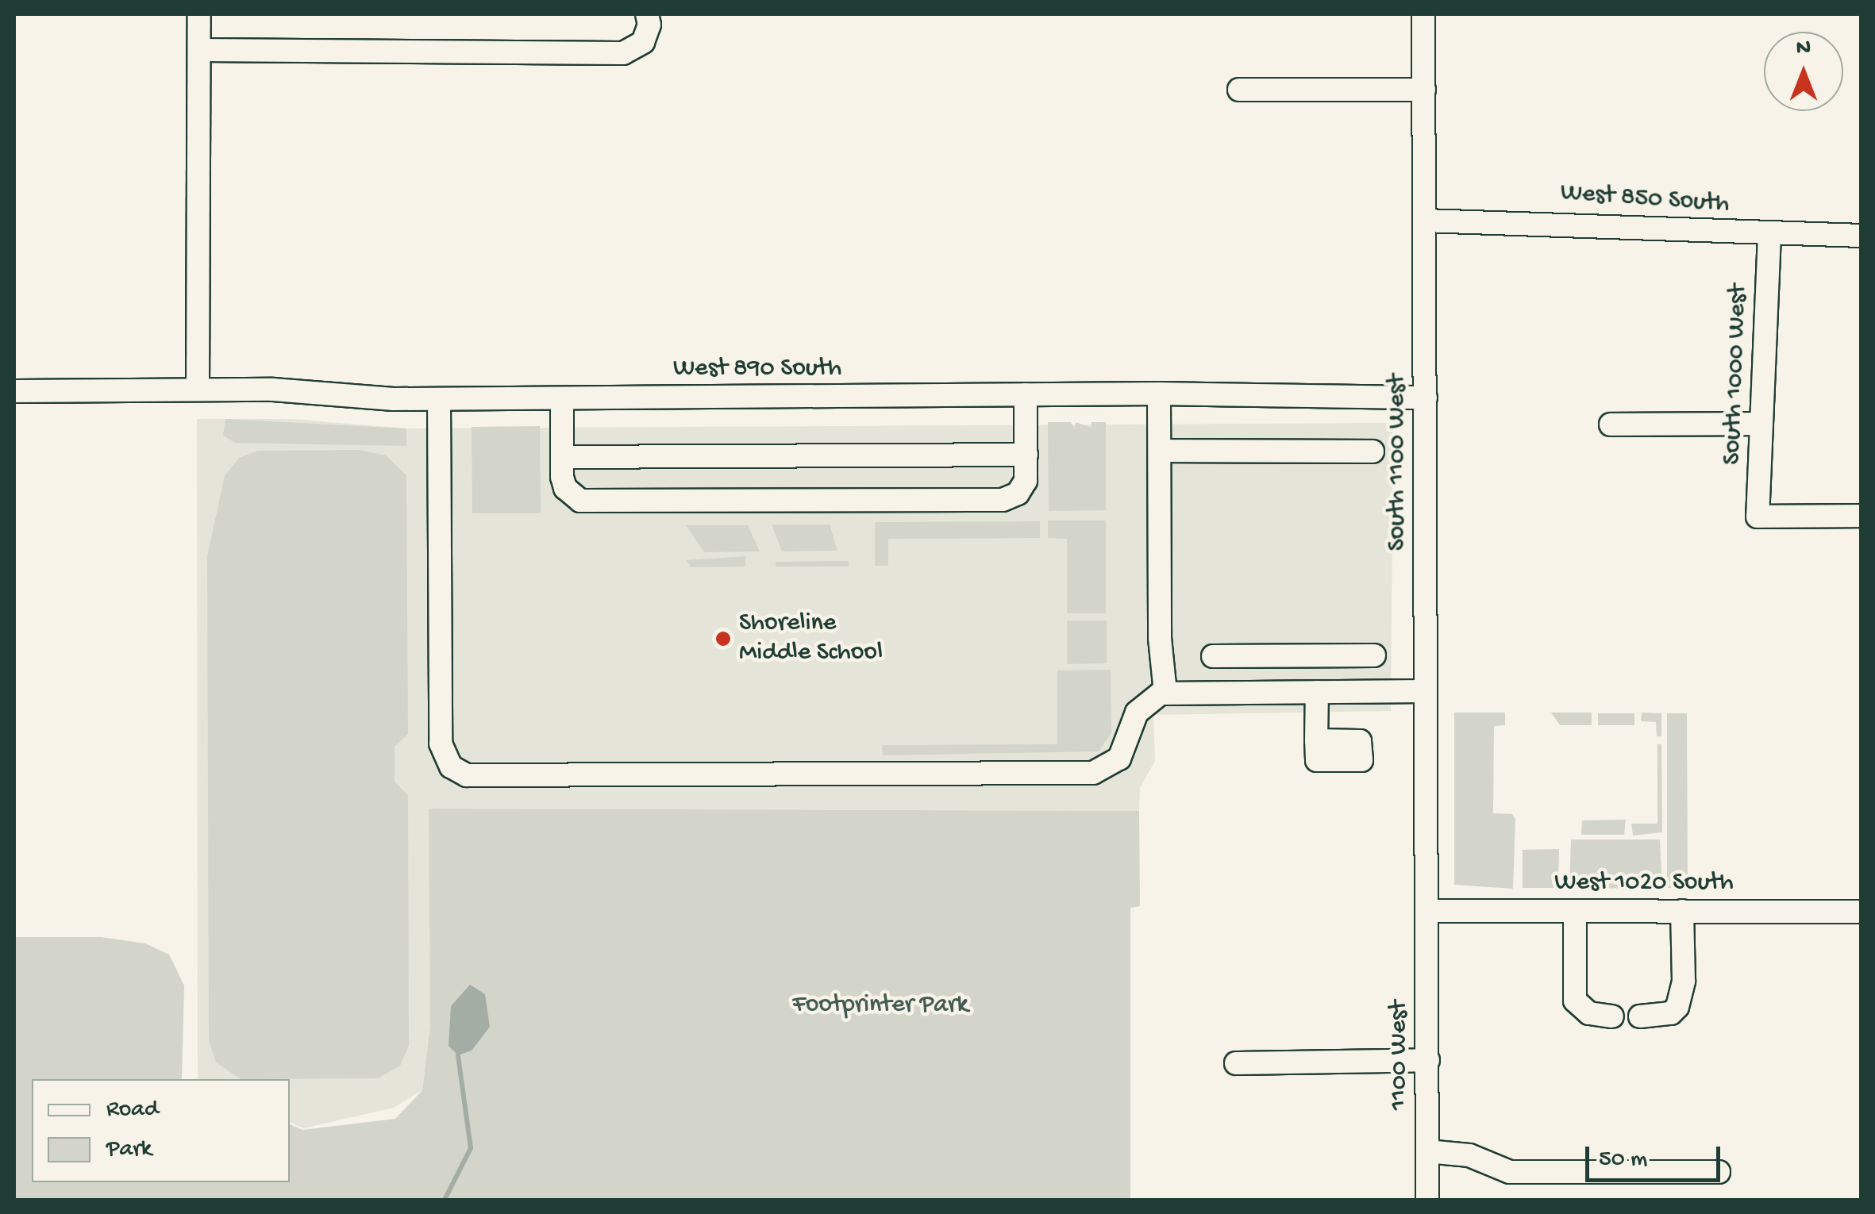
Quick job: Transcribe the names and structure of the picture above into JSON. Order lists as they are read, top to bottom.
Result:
{
  "streets": {
    "street": [
      "West 850 South",
      "West 890 South",
      "South 1000 West",
      "South 1100 West",
      "West 1020 South",
      "1100 West"
    ]
  },
  "crossings": [
    ["West 850 South", "South 1000 West"],
    ["West 850 South", "South 1100 West"],
    ["West 890 South", "South 1100 West"],
    ["South 1100 West", "West 1020 South"],
    ["South 1100 West", "1100 West"],
    ["West 1020 South", "1100 West"]
  ],
  "parks": ["Footprinter Park"],
  "places": ["Shoreline Middle School"],
  "legend": ["Road", "Park"],
  "scale_bar": "50 m",
  "north": "top"
}
